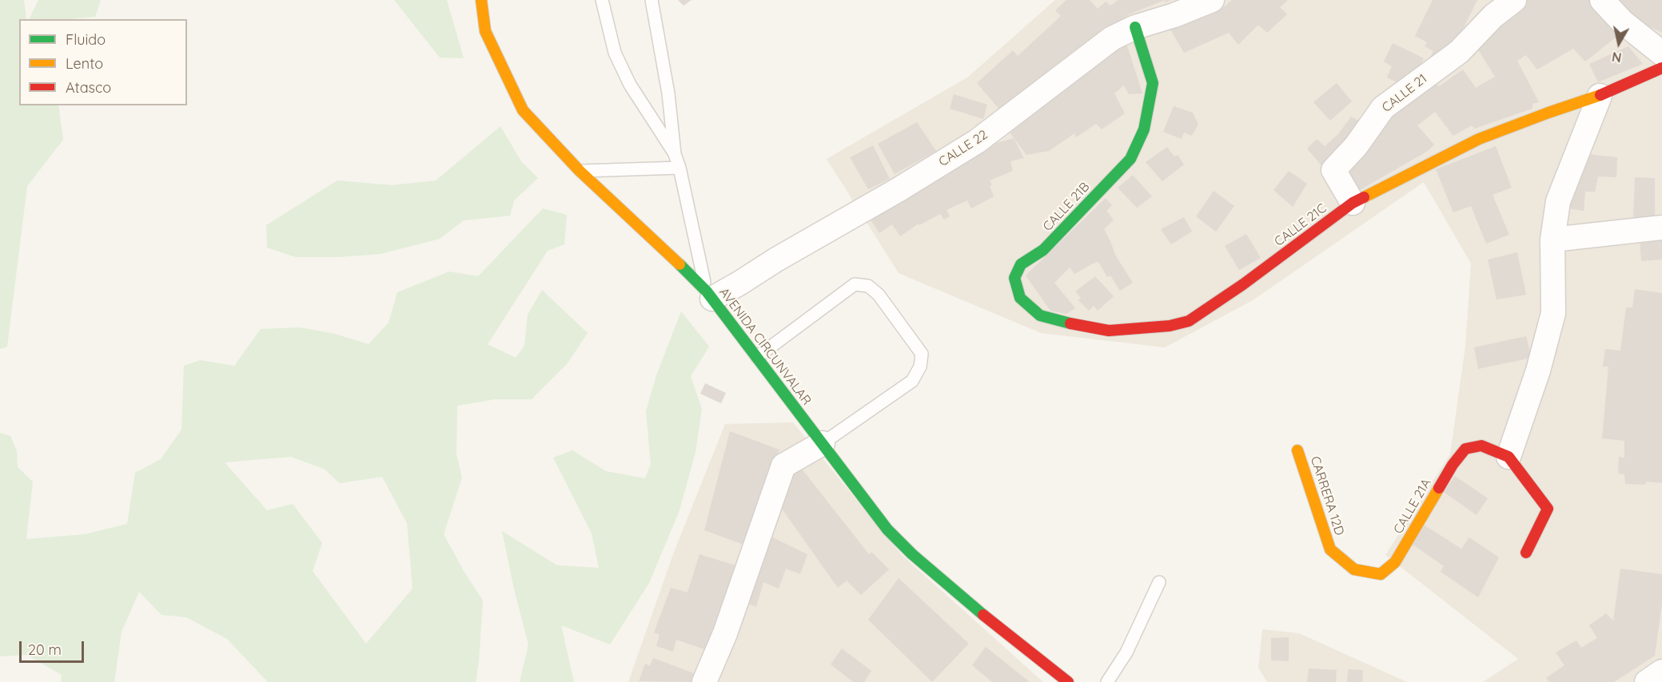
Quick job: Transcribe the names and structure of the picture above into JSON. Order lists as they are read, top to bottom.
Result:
{
  "streets": {
    "street": [
      "CALLE 21",
      "CALLE 22",
      "CALLE 21B",
      "CALLE 21C",
      "AVENIDA CIRCUNVALAR",
      "CARRERA 12D",
      "CALLE 21A"
    ]
  },
  "crossings": [
    ["CALLE 21", "CALLE 21C"],
    ["CALLE 22", "CALLE 21B"],
    ["CALLE 22", "AVENIDA CIRCUNVALAR"],
    ["CALLE 21B", "CALLE 21C"],
    ["CARRERA 12D", "CALLE 21A"]
  ],
  "legend": ["Fluido", "Lento", "Atasco"],
  "scale_bar": "20 m",
  "north": "bottom"
}
